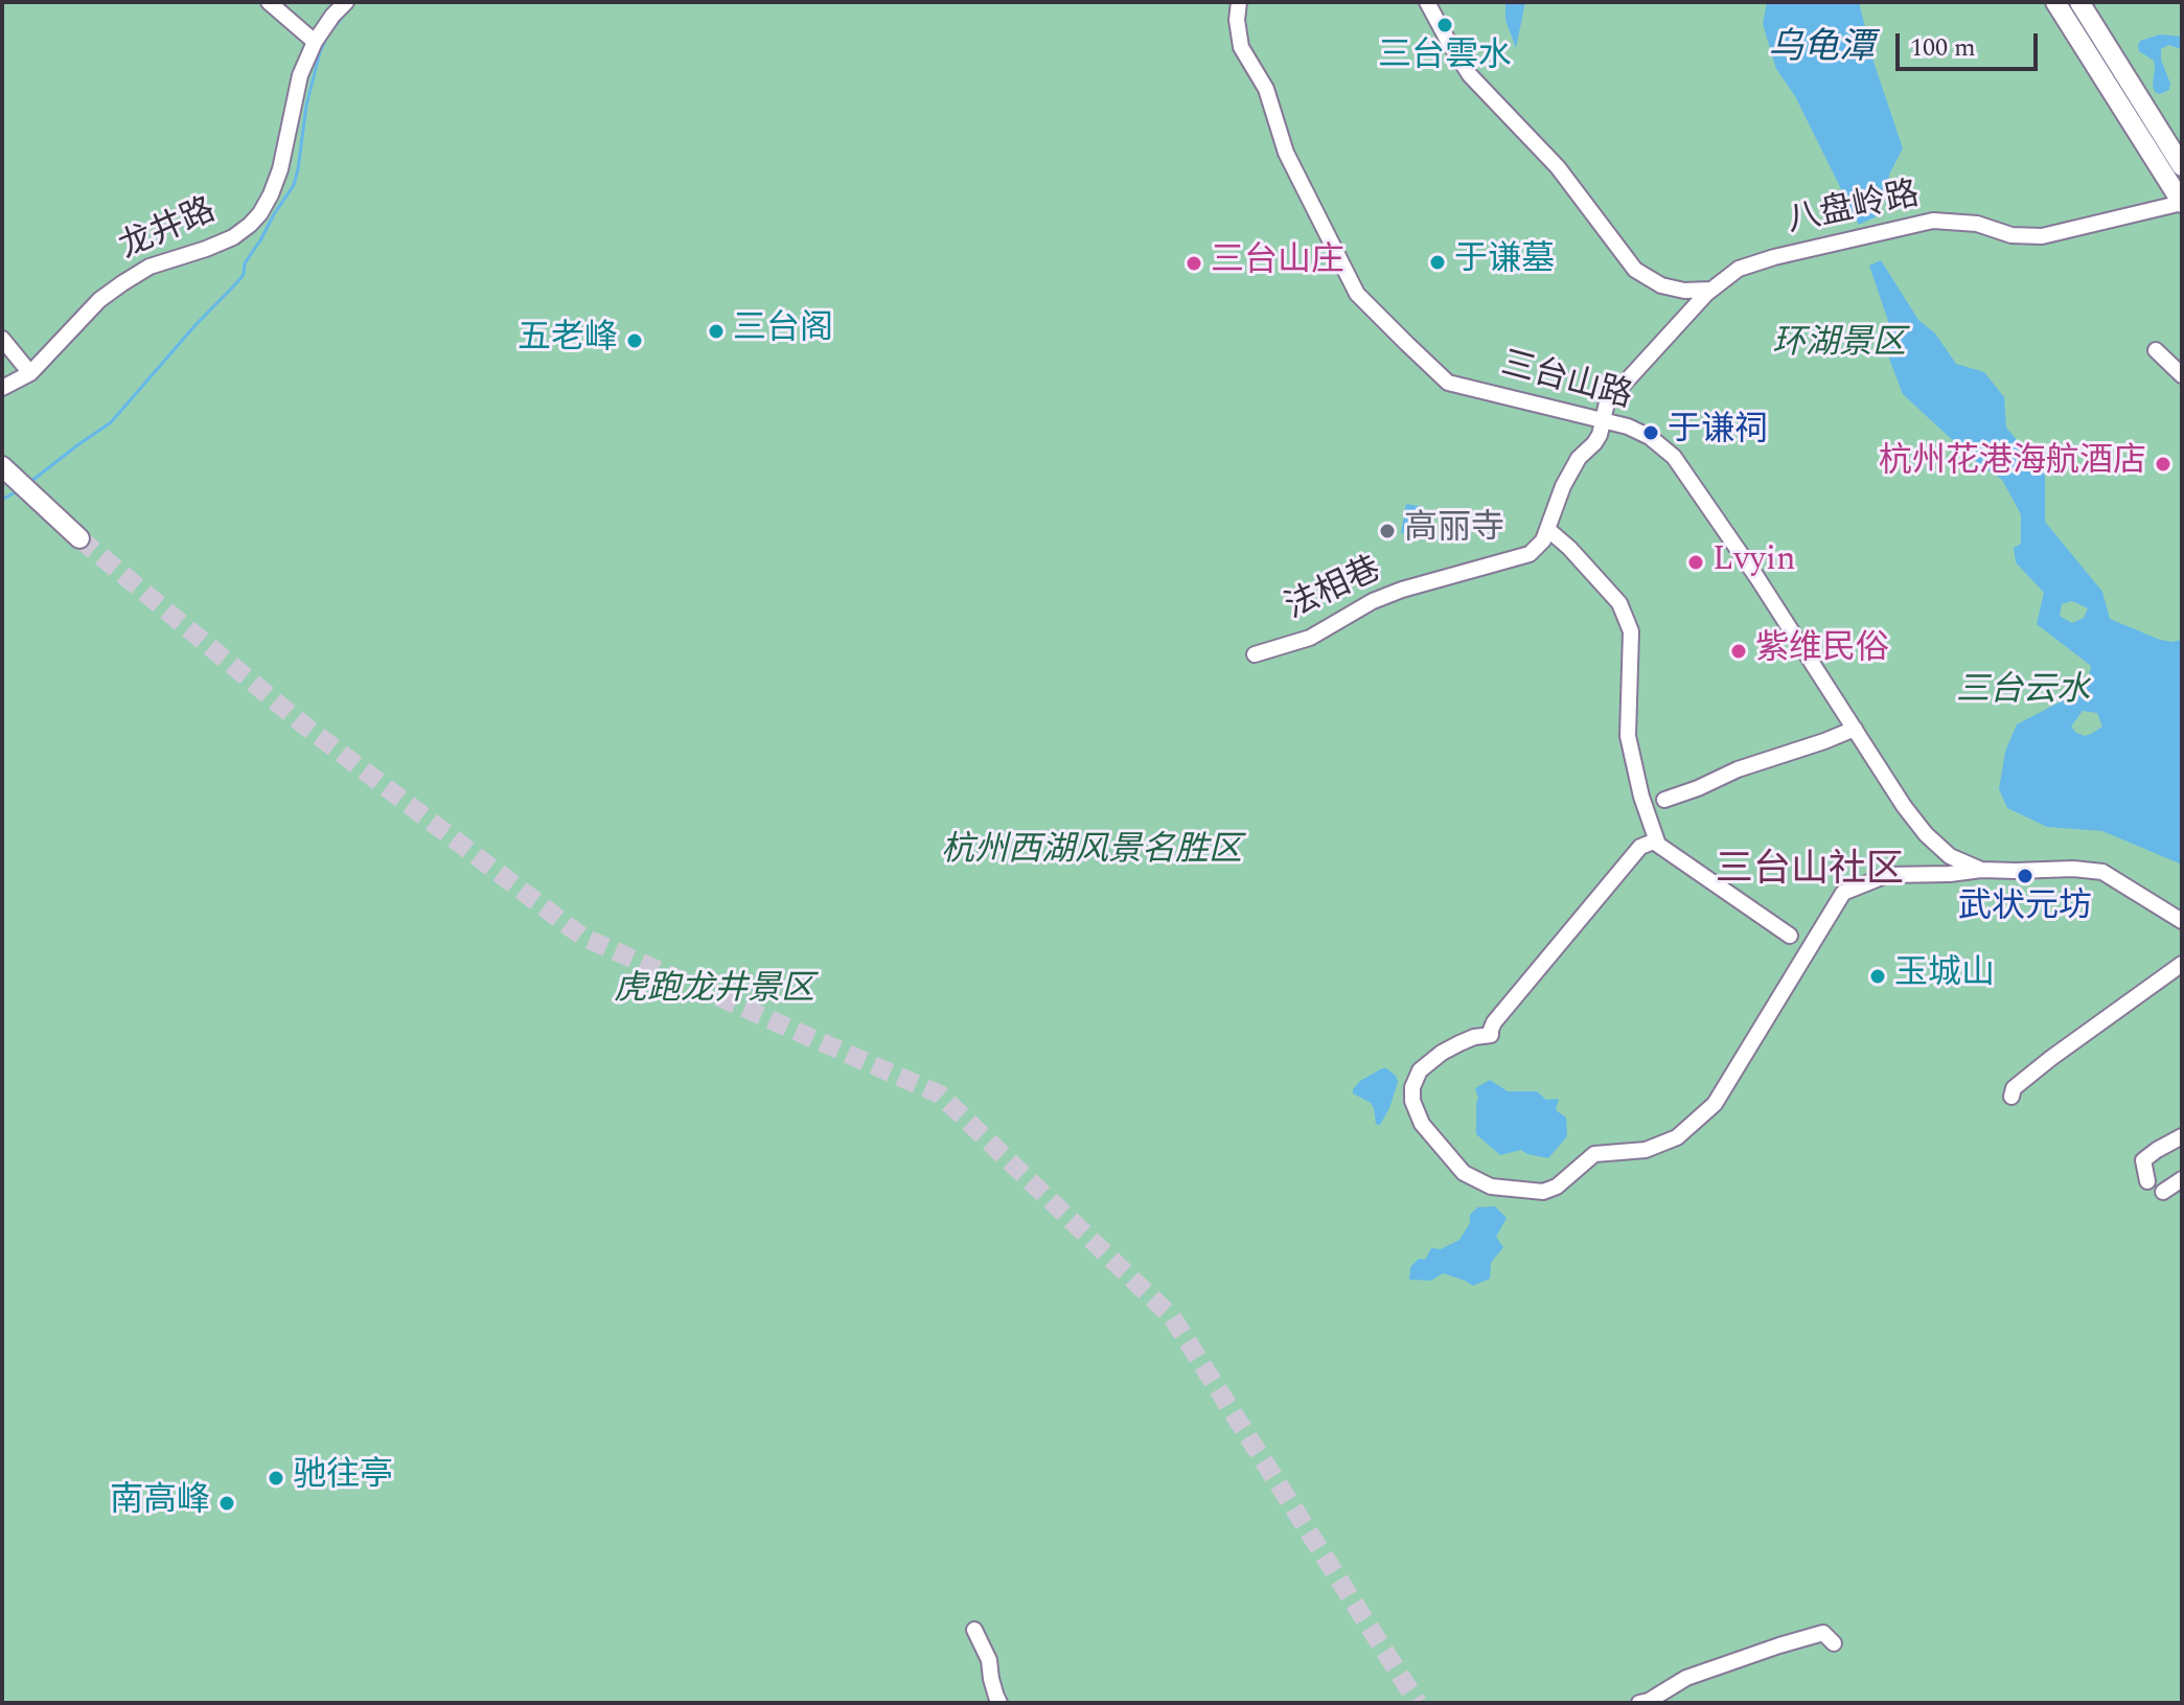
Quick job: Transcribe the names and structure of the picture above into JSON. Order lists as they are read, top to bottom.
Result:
{
  "streets": {
    "street": [
      "八盘岭路",
      "龙井路",
      "三台山路",
      "法相巷"
    ]
  },
  "crossings": [
    ["八盘岭路", "三台山路"],
    ["八盘岭路", "法相巷"],
    ["三台山路", "法相巷"]
  ],
  "districts": ["三台山社区"],
  "water": ["乌龟潭"],
  "parks": [
    "环湖景区",
    "三台云水",
    "杭州西湖风景名胜区",
    "虎跑龙井景区"
  ],
  "places": [
    "三台雲水",
    "于谦墓",
    "三台山庄",
    "三台阁",
    "五老峰",
    "于谦祠",
    "杭州花港海航酒店",
    "高丽寺",
    "Lvyin",
    "紫维民俗",
    "武状元坊",
    "玉城山",
    "驰往亭",
    "南高峰"
  ],
  "scale_bar": "100 m"
}
